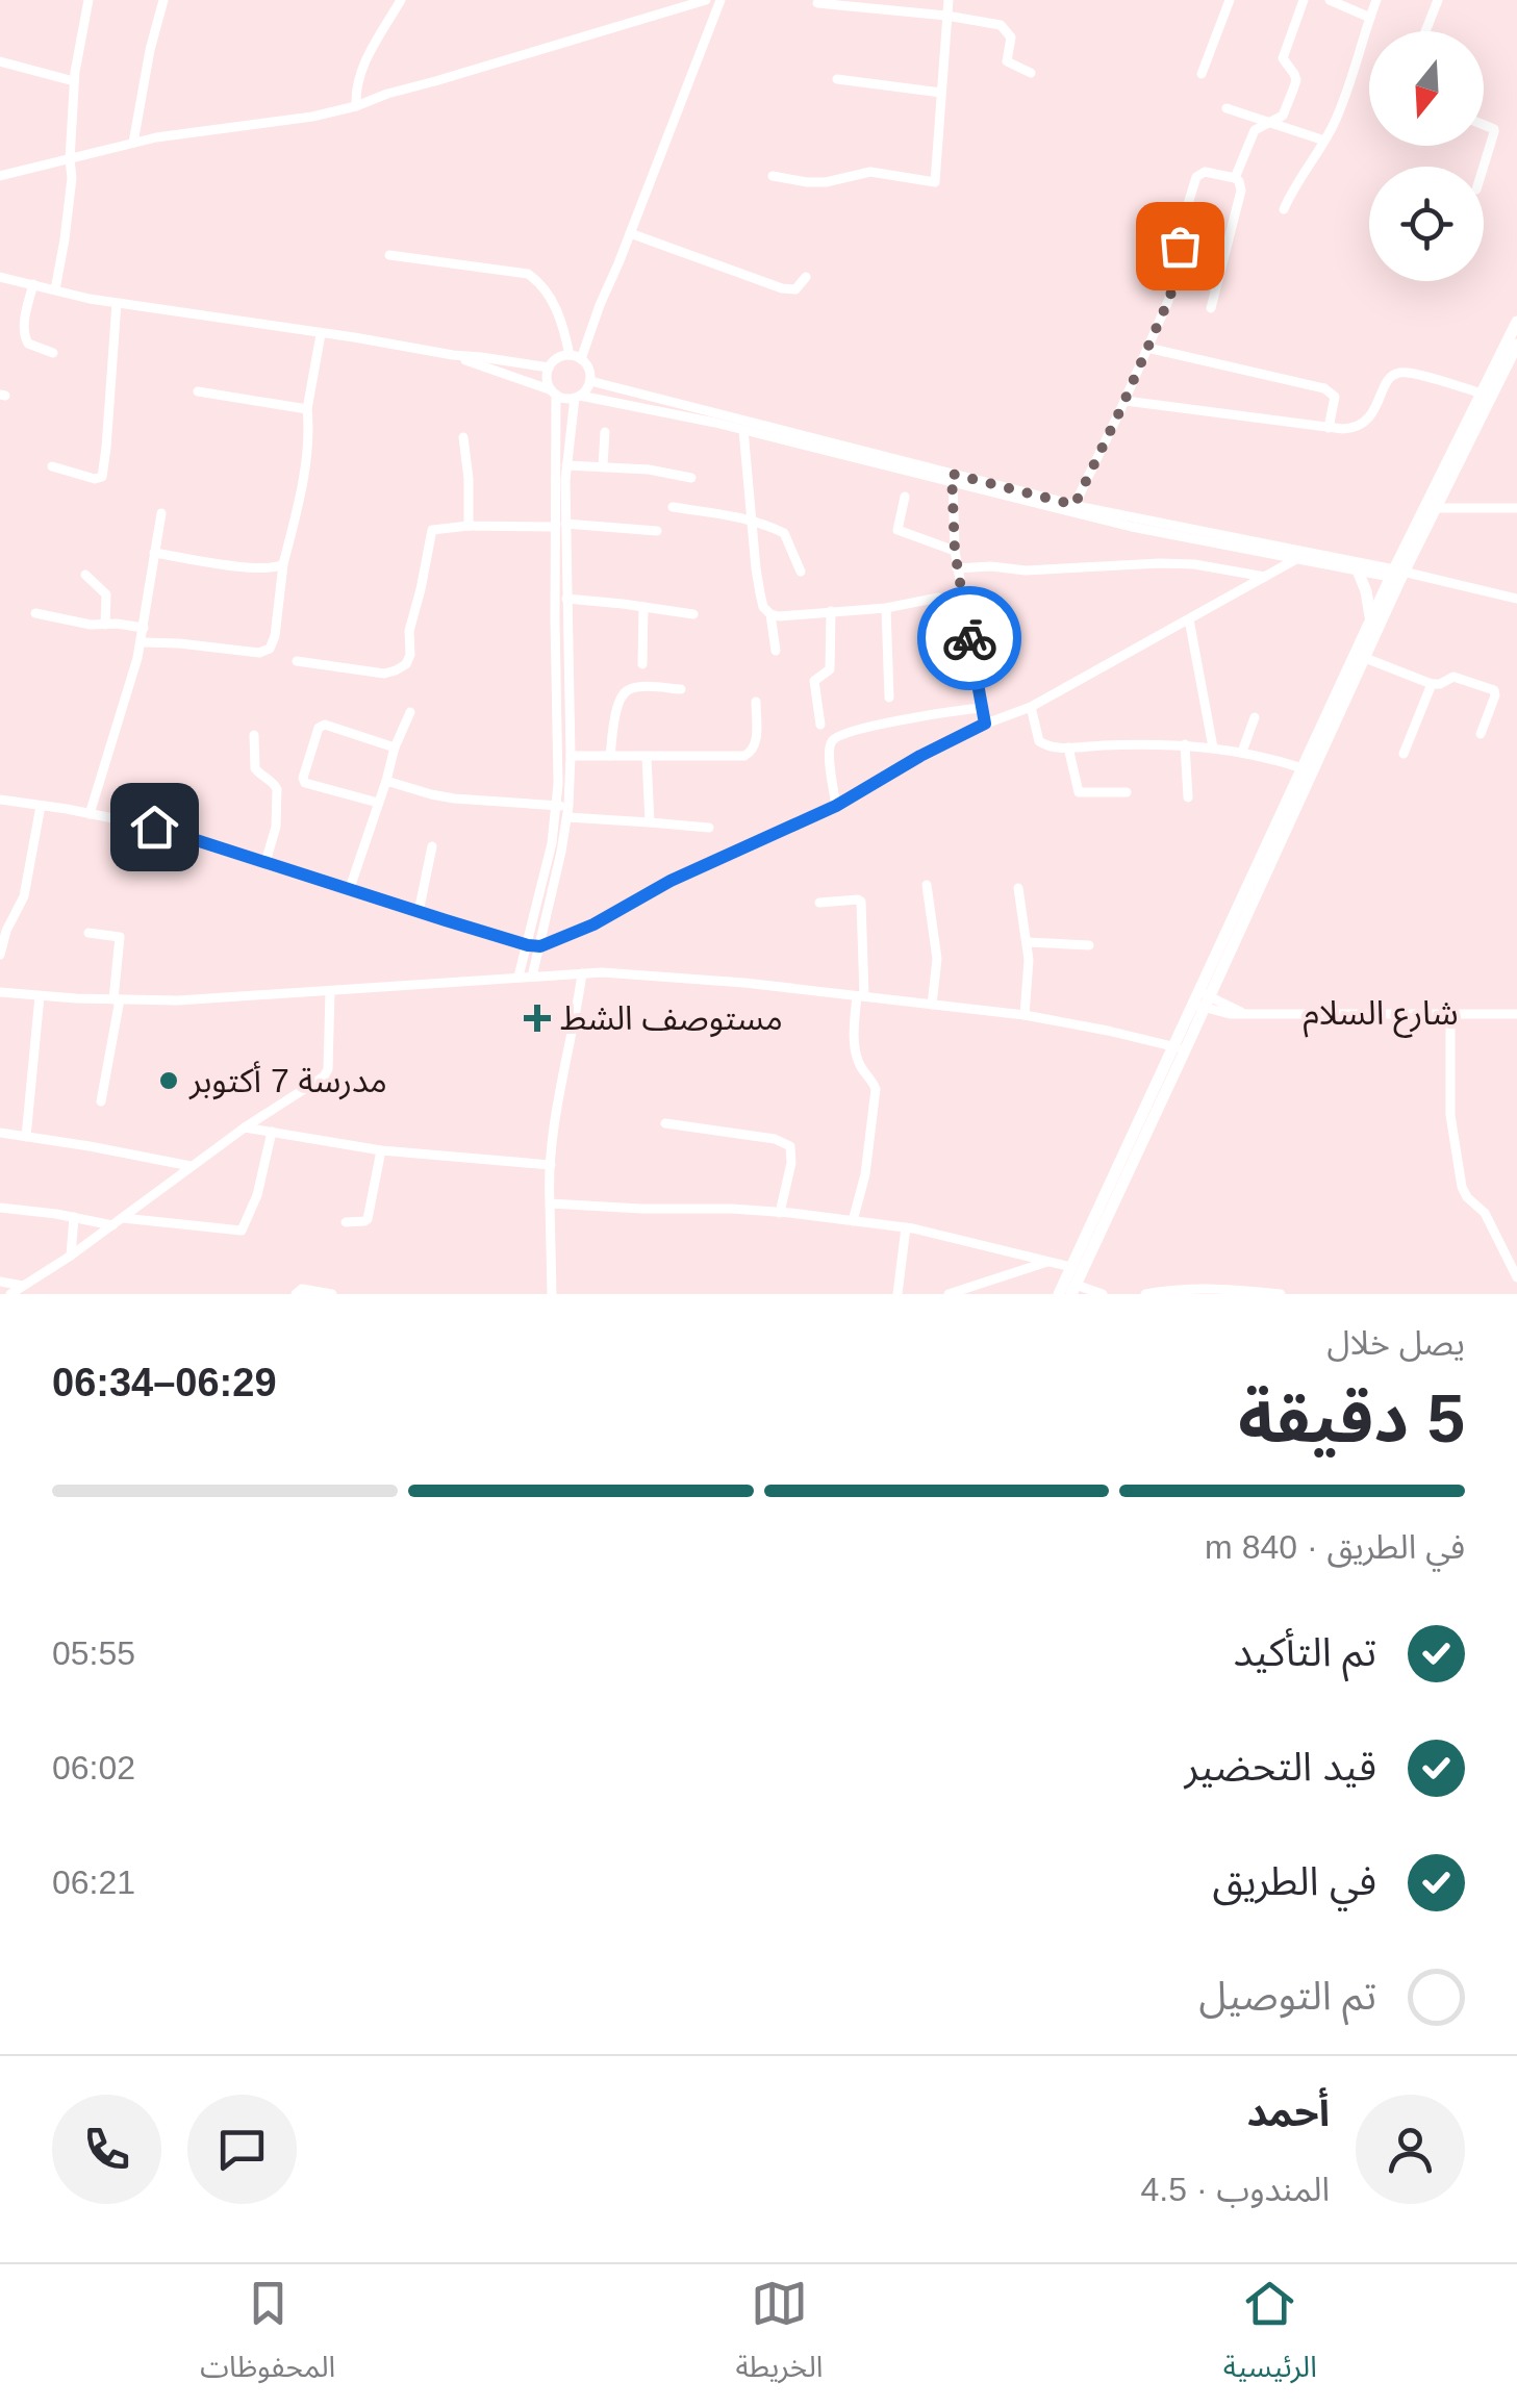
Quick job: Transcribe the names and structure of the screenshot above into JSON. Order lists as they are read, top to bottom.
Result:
{
  "streets": {
    "street": ["شارع السلام"]
  },
  "places": {
    "health": ["مستوصف الشط"],
    "other": ["مدرسة 7 أكتوبر"]
  },
  "north": "bottom",
  "page": {
    "heading": ["5 دقيقة", "يصل خلال", "06:29–06:34"],
    "panel": ["أحمد", "المندوب · 4.5"],
    "bar": "في الطريق · 840 m",
    "list": [
      ["تم التأكيد", "05:55"],
      ["قيد التحضير", "06:02"],
      ["في الطريق", "06:21"],
      "تم التوصيل"
    ],
    "tabs": ["الرئيسية", "الخريطة", "المحفوظات"]
  }
}
